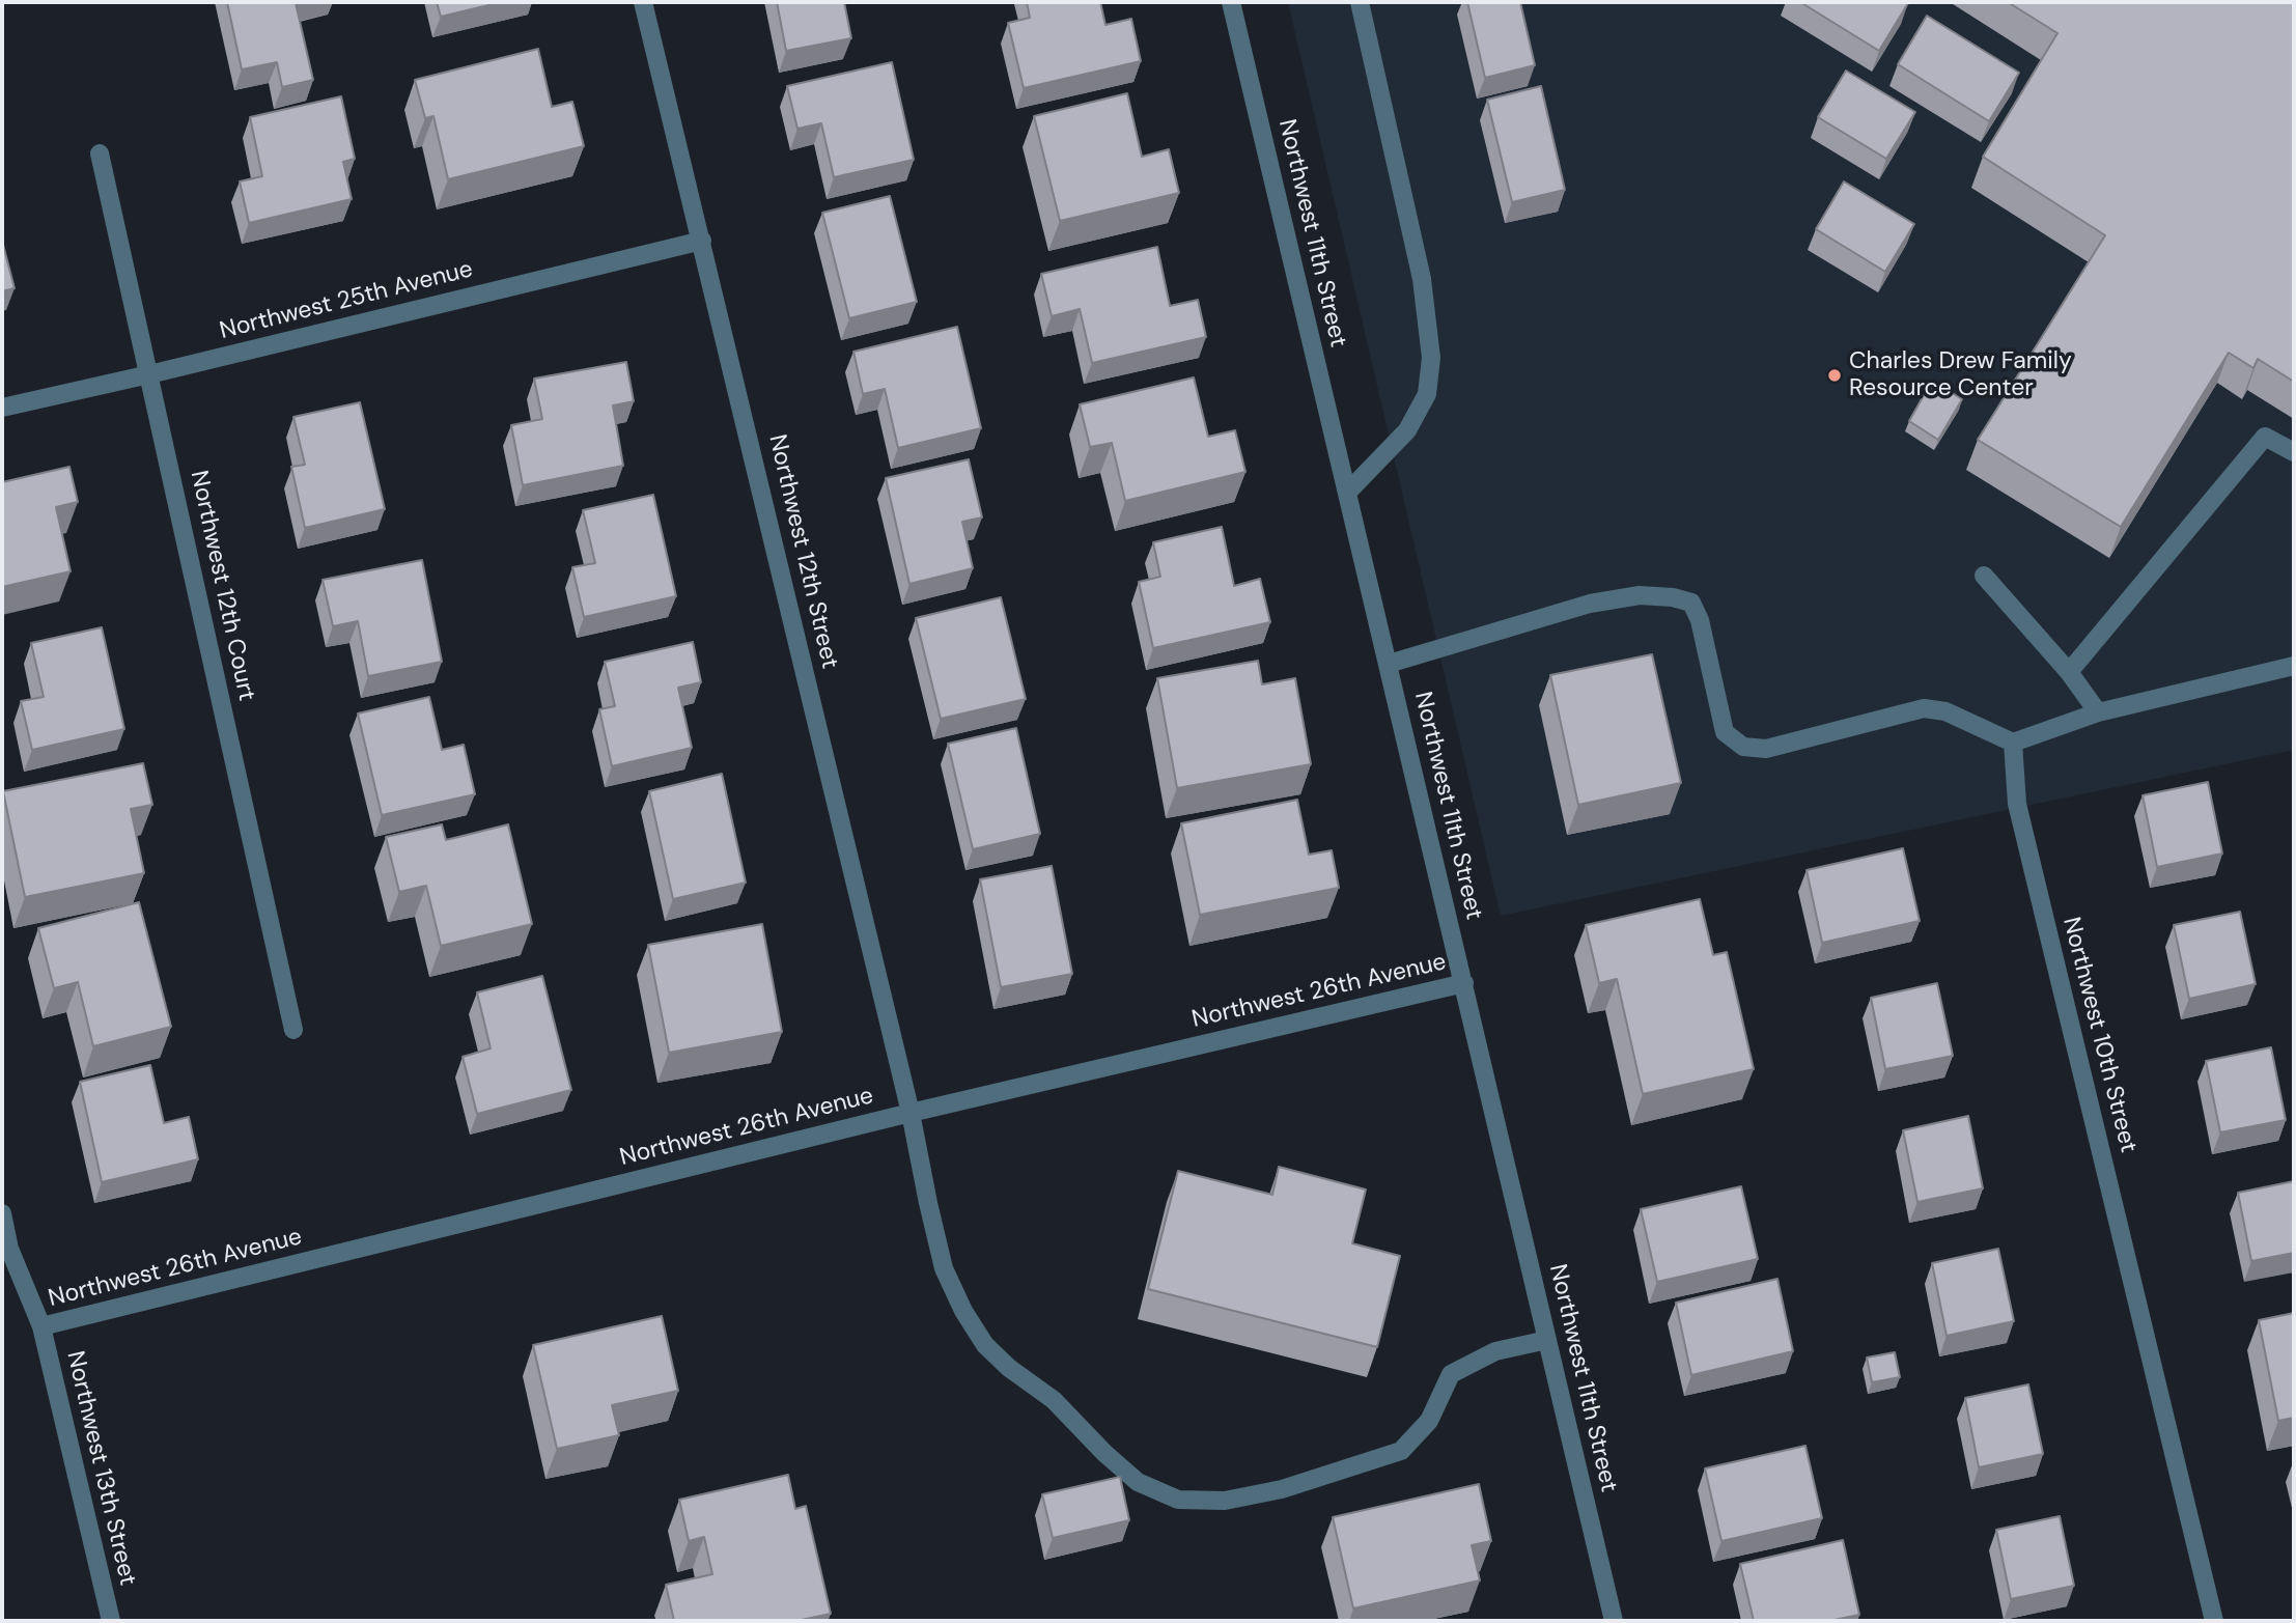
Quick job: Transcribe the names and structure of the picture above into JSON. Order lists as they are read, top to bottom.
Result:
{
  "streets": {
    "street": [
      "Northwest 11th Street",
      "Northwest 25th Avenue",
      "Northwest 12th Street",
      "Northwest 12th Court",
      "Northwest 26th Avenue",
      "Northwest 10th Street",
      "Northwest 13th Street"
    ]
  },
  "crossings": [
    ["Northwest 11th Street", "Northwest 12th Street"],
    ["Northwest 11th Street", "Northwest 26th Avenue"],
    ["Northwest 25th Avenue", "Northwest 12th Street"],
    ["Northwest 25th Avenue", "Northwest 12th Court"],
    ["Northwest 12th Street", "Northwest 26th Avenue"],
    ["Northwest 26th Avenue", "Northwest 13th Street"]
  ],
  "places": ["Charles Drew Family Resource Center"]
}
